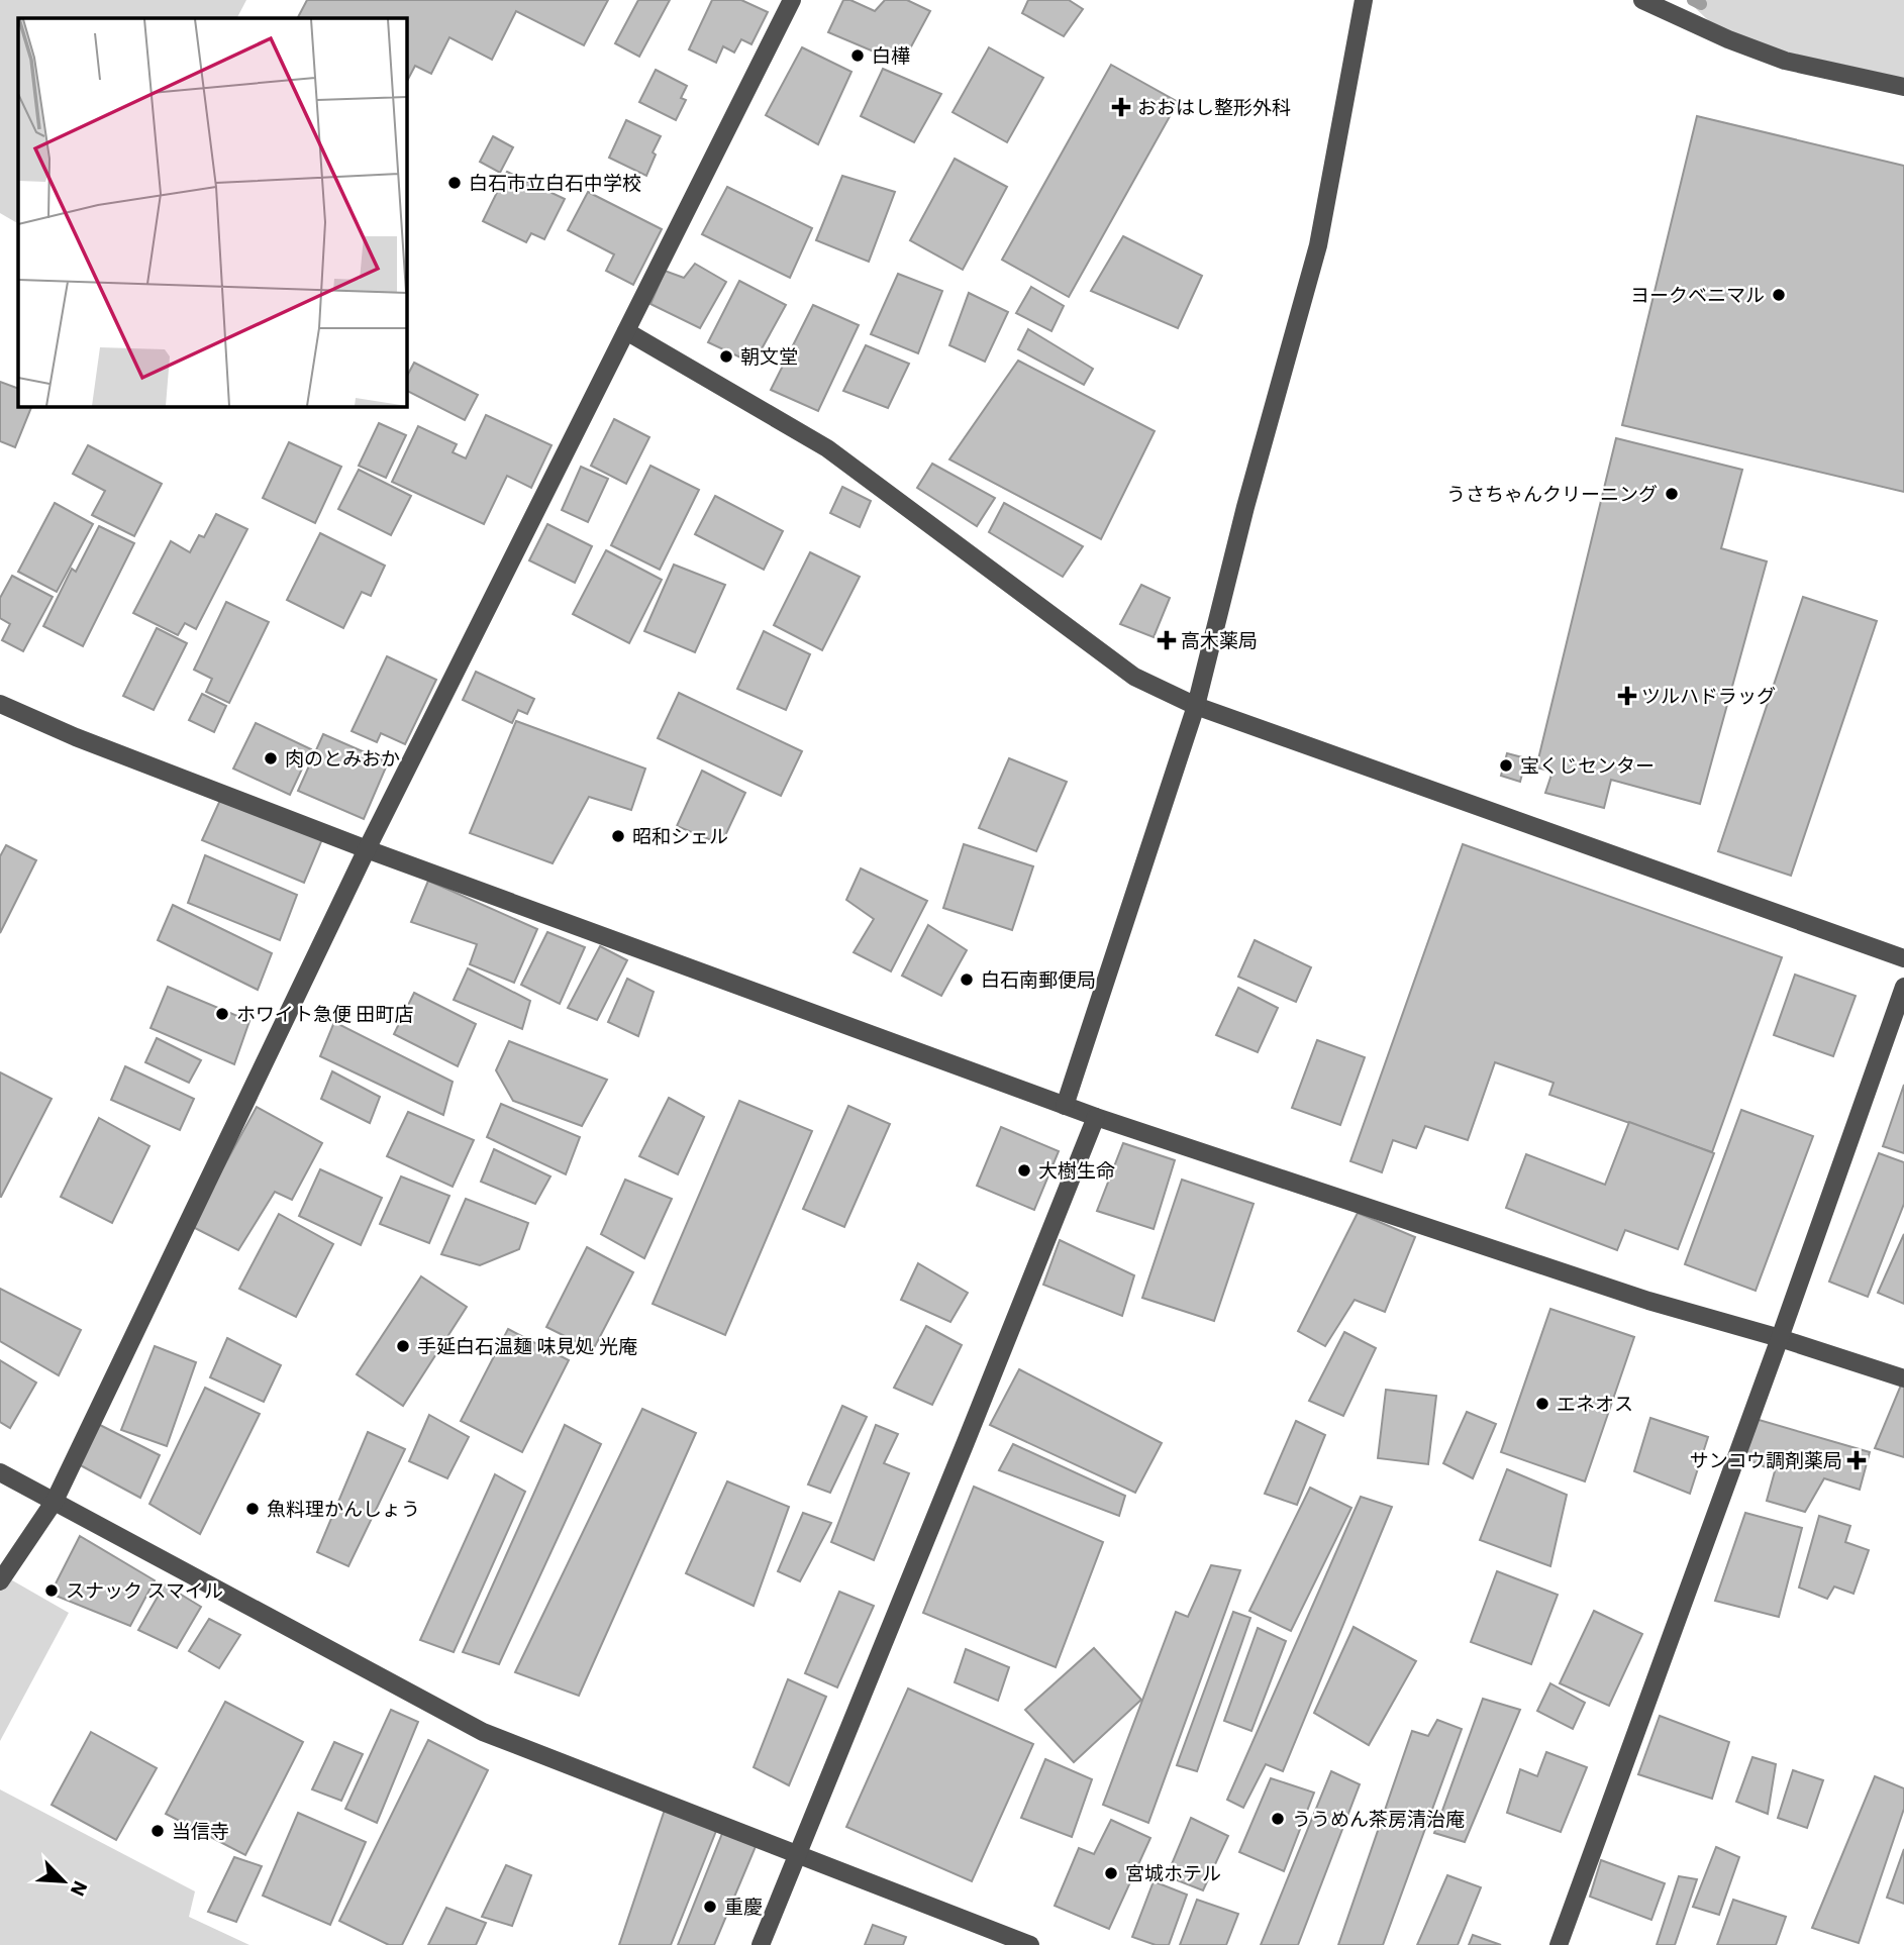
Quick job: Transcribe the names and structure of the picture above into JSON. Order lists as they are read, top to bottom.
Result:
{
  "places": {
    "other": [
      "白樺",
      "白石市立白石中学校",
      "ヨークベニマル",
      "朝文堂",
      "うさちゃんクリーニング",
      "肉のとみおか",
      "宝くじセンター",
      "昭和シェル",
      "白石南郵便局",
      "ホワイト急便 田町店",
      "大樹生命",
      "手延白石温麺 味見処 光庵",
      "エネオス",
      "魚料理かんしょう",
      "スナック スマイル",
      "ううめん茶房清治庵",
      "当信寺",
      "宮城ホテル",
      "重慶"
    ],
    "health": [
      "おおはし整形外科",
      "高木薬局",
      "ツルハドラッグ",
      "サンコウ調剤薬局"
    ]
  },
  "north": "bottom right"
}
